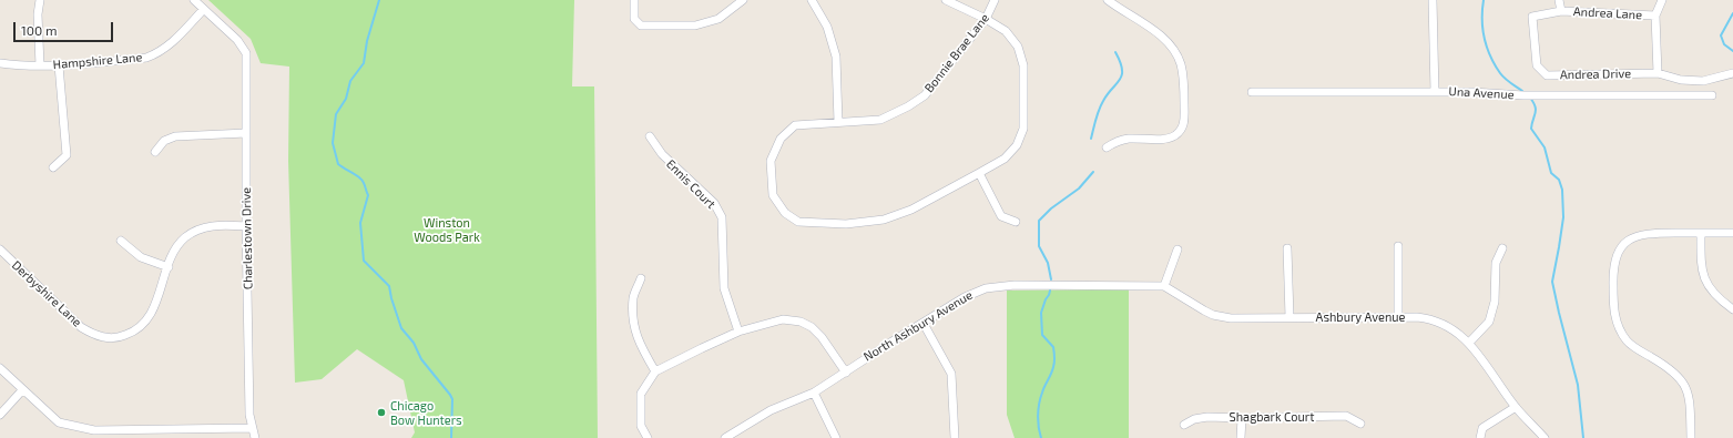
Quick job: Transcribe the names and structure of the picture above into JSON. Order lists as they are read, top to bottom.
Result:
{
  "streets": {
    "street": [
      "Andrea Lane",
      "Bonnie Brae Lane",
      "Hampshire Lane",
      "Andrea Drive",
      "Una Avenue",
      "Ennis Court",
      "Charlestown Drive",
      "Derbyshire Lane",
      "Ashbury Avenue",
      "North Ashbury Avenue",
      "Shagbark Court"
    ]
  },
  "crossings": [
    ["Andrea Lane", "Andrea Drive"],
    ["Hampshire Lane", "Charlestown Drive"],
    ["Charlestown Drive", "Derbyshire Lane"],
    ["Ashbury Avenue", "North Ashbury Avenue"]
  ],
  "parks": ["Winston Woods Park"],
  "places": ["Chicago Bow Hunters"],
  "scale_bar": "100 m"
}
